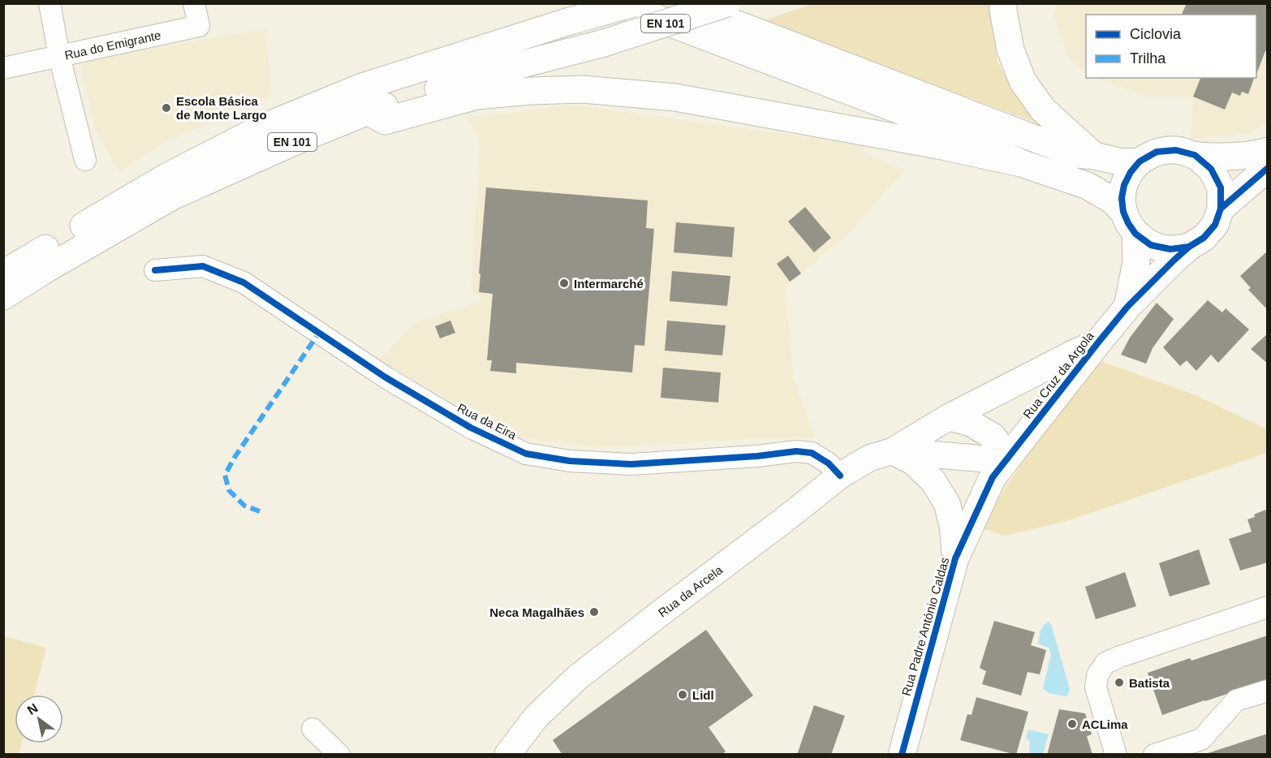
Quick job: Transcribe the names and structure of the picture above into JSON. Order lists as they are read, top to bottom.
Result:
{
  "streets": {
    "main road": ["EN 101", "Rua Cruz da Argola", "Rua Padre António Caldas"],
    "street": ["Rua do Emigrante", "Rua da Eira", "Rua da Arcela"]
  },
  "crossings": [
    ["Rua Cruz da Argola", "Rua Padre António Caldas"],
    ["Rua da Eira", "Rua da Arcela"]
  ],
  "places": [
    "Escola Básica de Monte Largo",
    "Intermarché",
    "Neca Magalhães",
    "Batista",
    "Lidl",
    "ACLima"
  ],
  "legend": ["Ciclovia", "Trilha"],
  "north": "top left"
}
